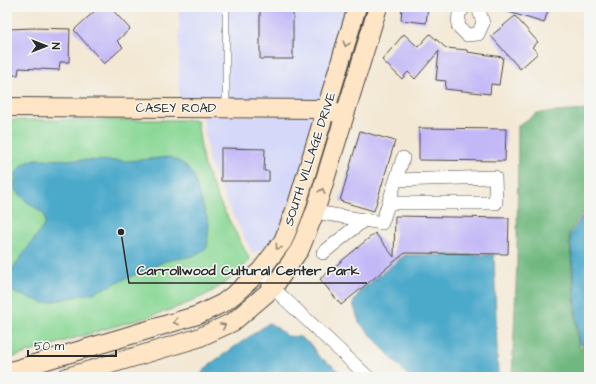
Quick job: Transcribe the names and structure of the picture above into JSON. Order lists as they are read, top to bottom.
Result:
{
  "streets": {
    "street": ["CASEY ROAD", "SOUTH VILLAGE DRIVE"]
  },
  "crossings": [
    ["CASEY ROAD", "SOUTH VILLAGE DRIVE"]
  ],
  "places": ["Carrollwood Cultural Center Park"],
  "scale_bar": "50 m",
  "north": "right"
}
